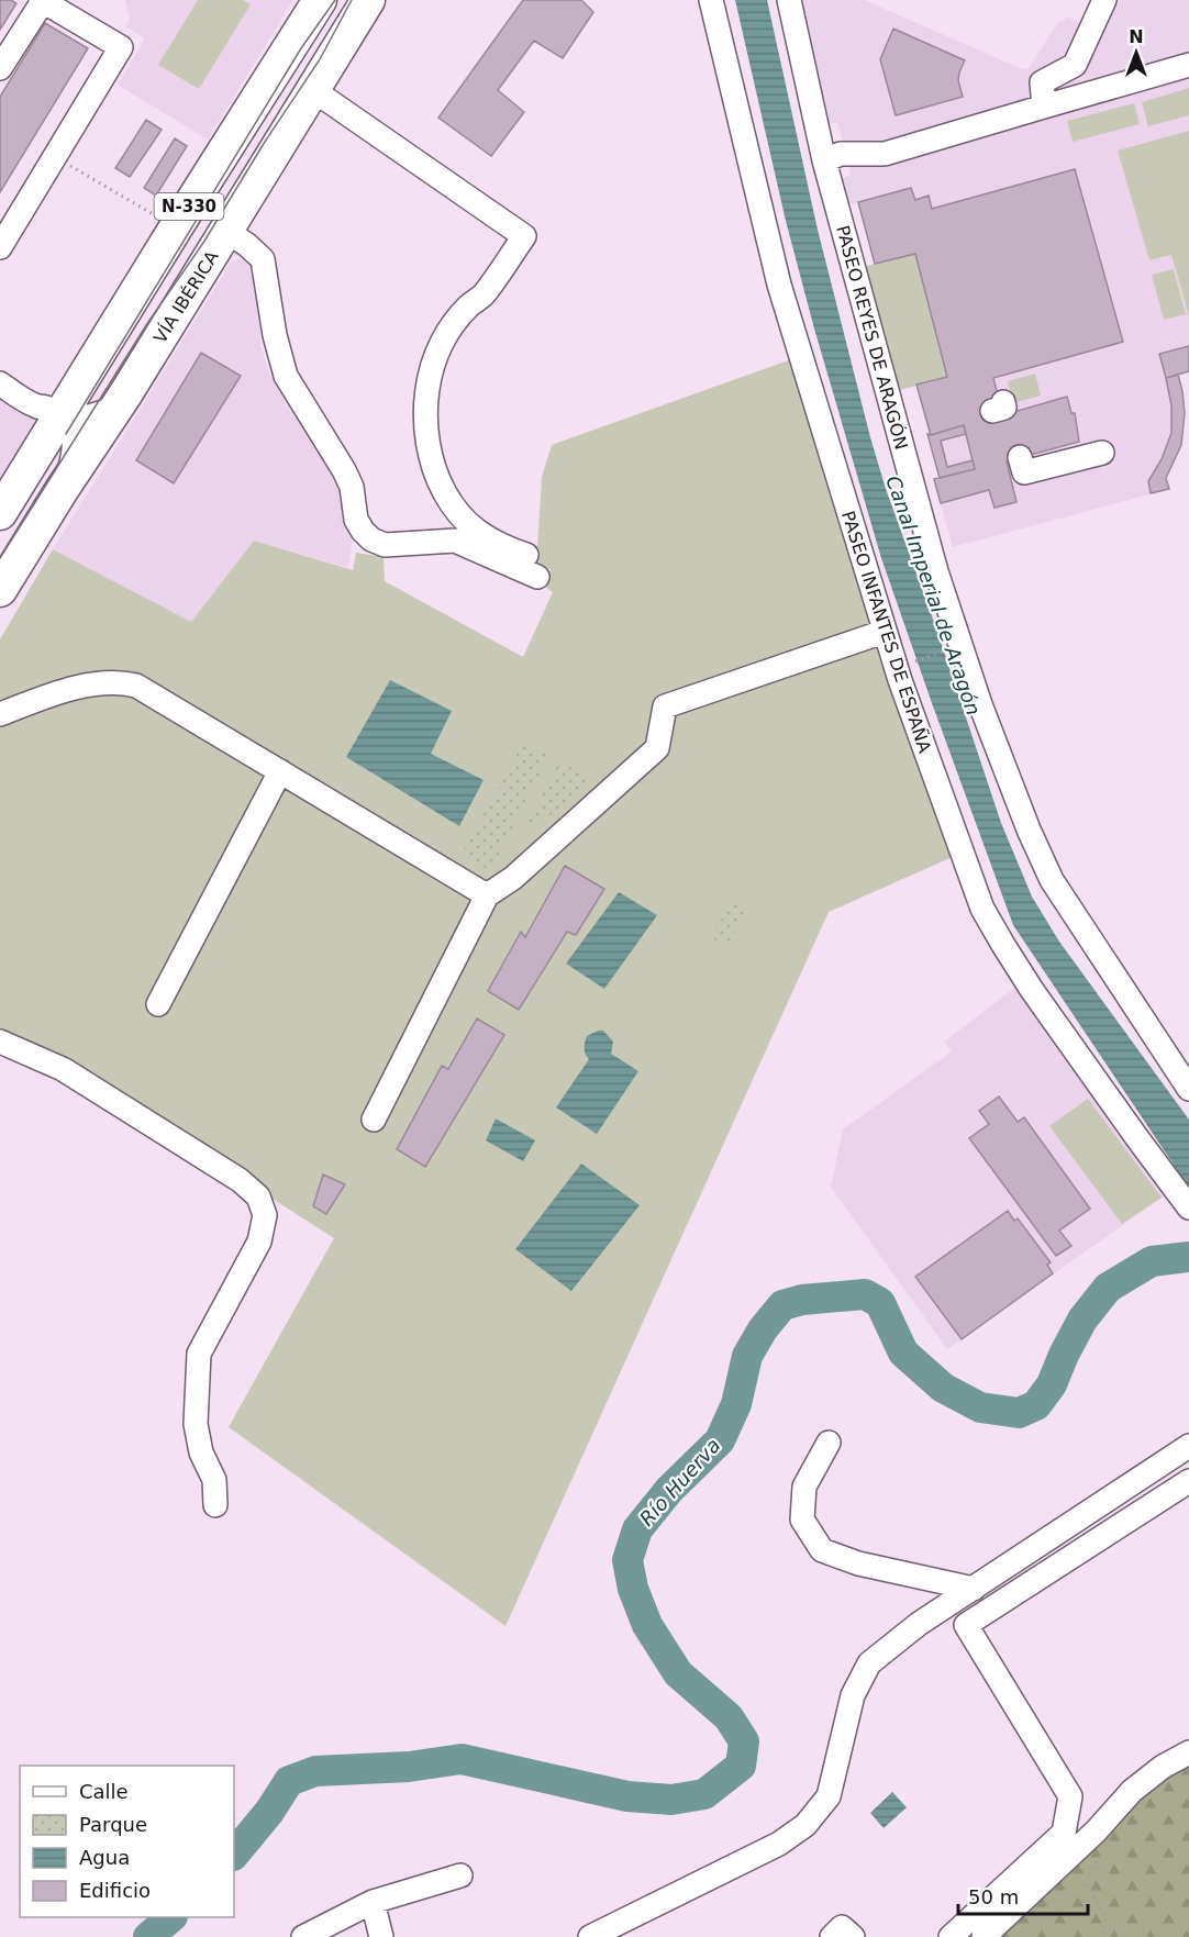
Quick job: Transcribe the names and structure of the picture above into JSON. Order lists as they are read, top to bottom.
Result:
{
  "streets": {
    "highway": ["N-330", "VÍA IBÉRICA"],
    "street": ["PASEO REYES DE ARAGÓN", "PASEO INFANTES DE ESPAÑA"]
  },
  "water": ["Canal Imperial de Aragón", "Río Huerva"],
  "legend": [
    "Calle",
    "Parque",
    "Agua",
    "Edificio"
  ],
  "scale_bar": "50 m",
  "north": "top"
}
